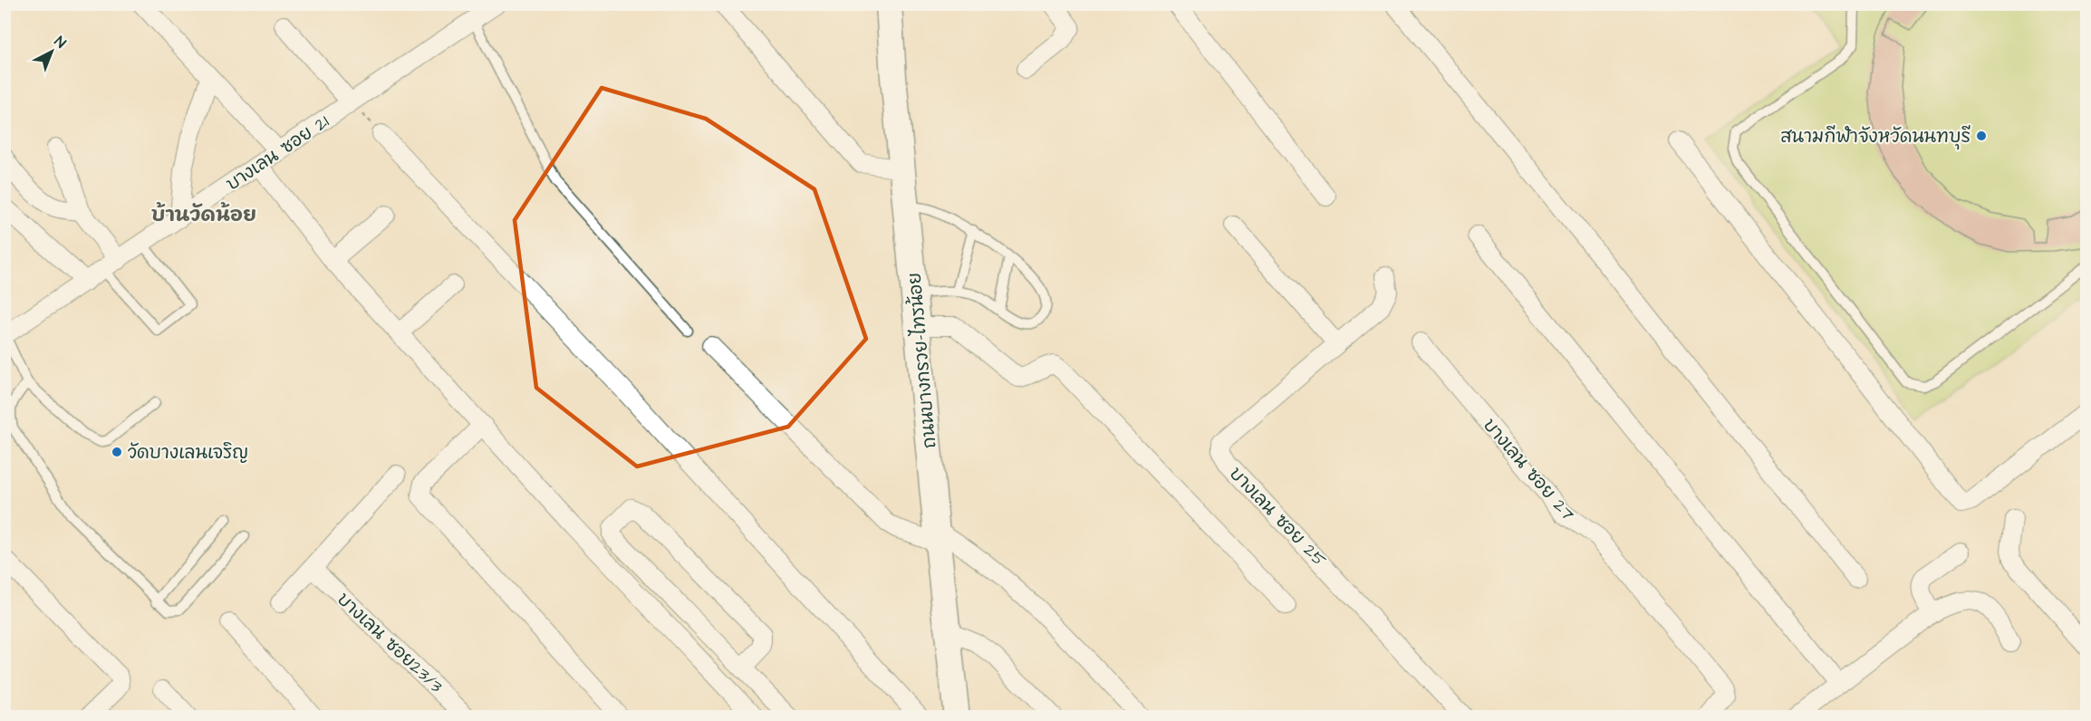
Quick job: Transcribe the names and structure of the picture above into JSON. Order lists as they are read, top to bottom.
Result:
{
  "streets": {
    "main road": ["ถนนบางกรวย-ไทรน้อย"],
    "street": [
      "บางเลน ซอย 21",
      "บางเลน ซอย 27",
      "บางเลน ซอย 25",
      "บางเลน ซอย23/3"
    ]
  },
  "districts": ["บ้านวัดน้อย"],
  "places": ["สนามกีฬาจังหวัดนนทบุรี", "วัดบางเลนเจริญ"],
  "north": "top right"
}
